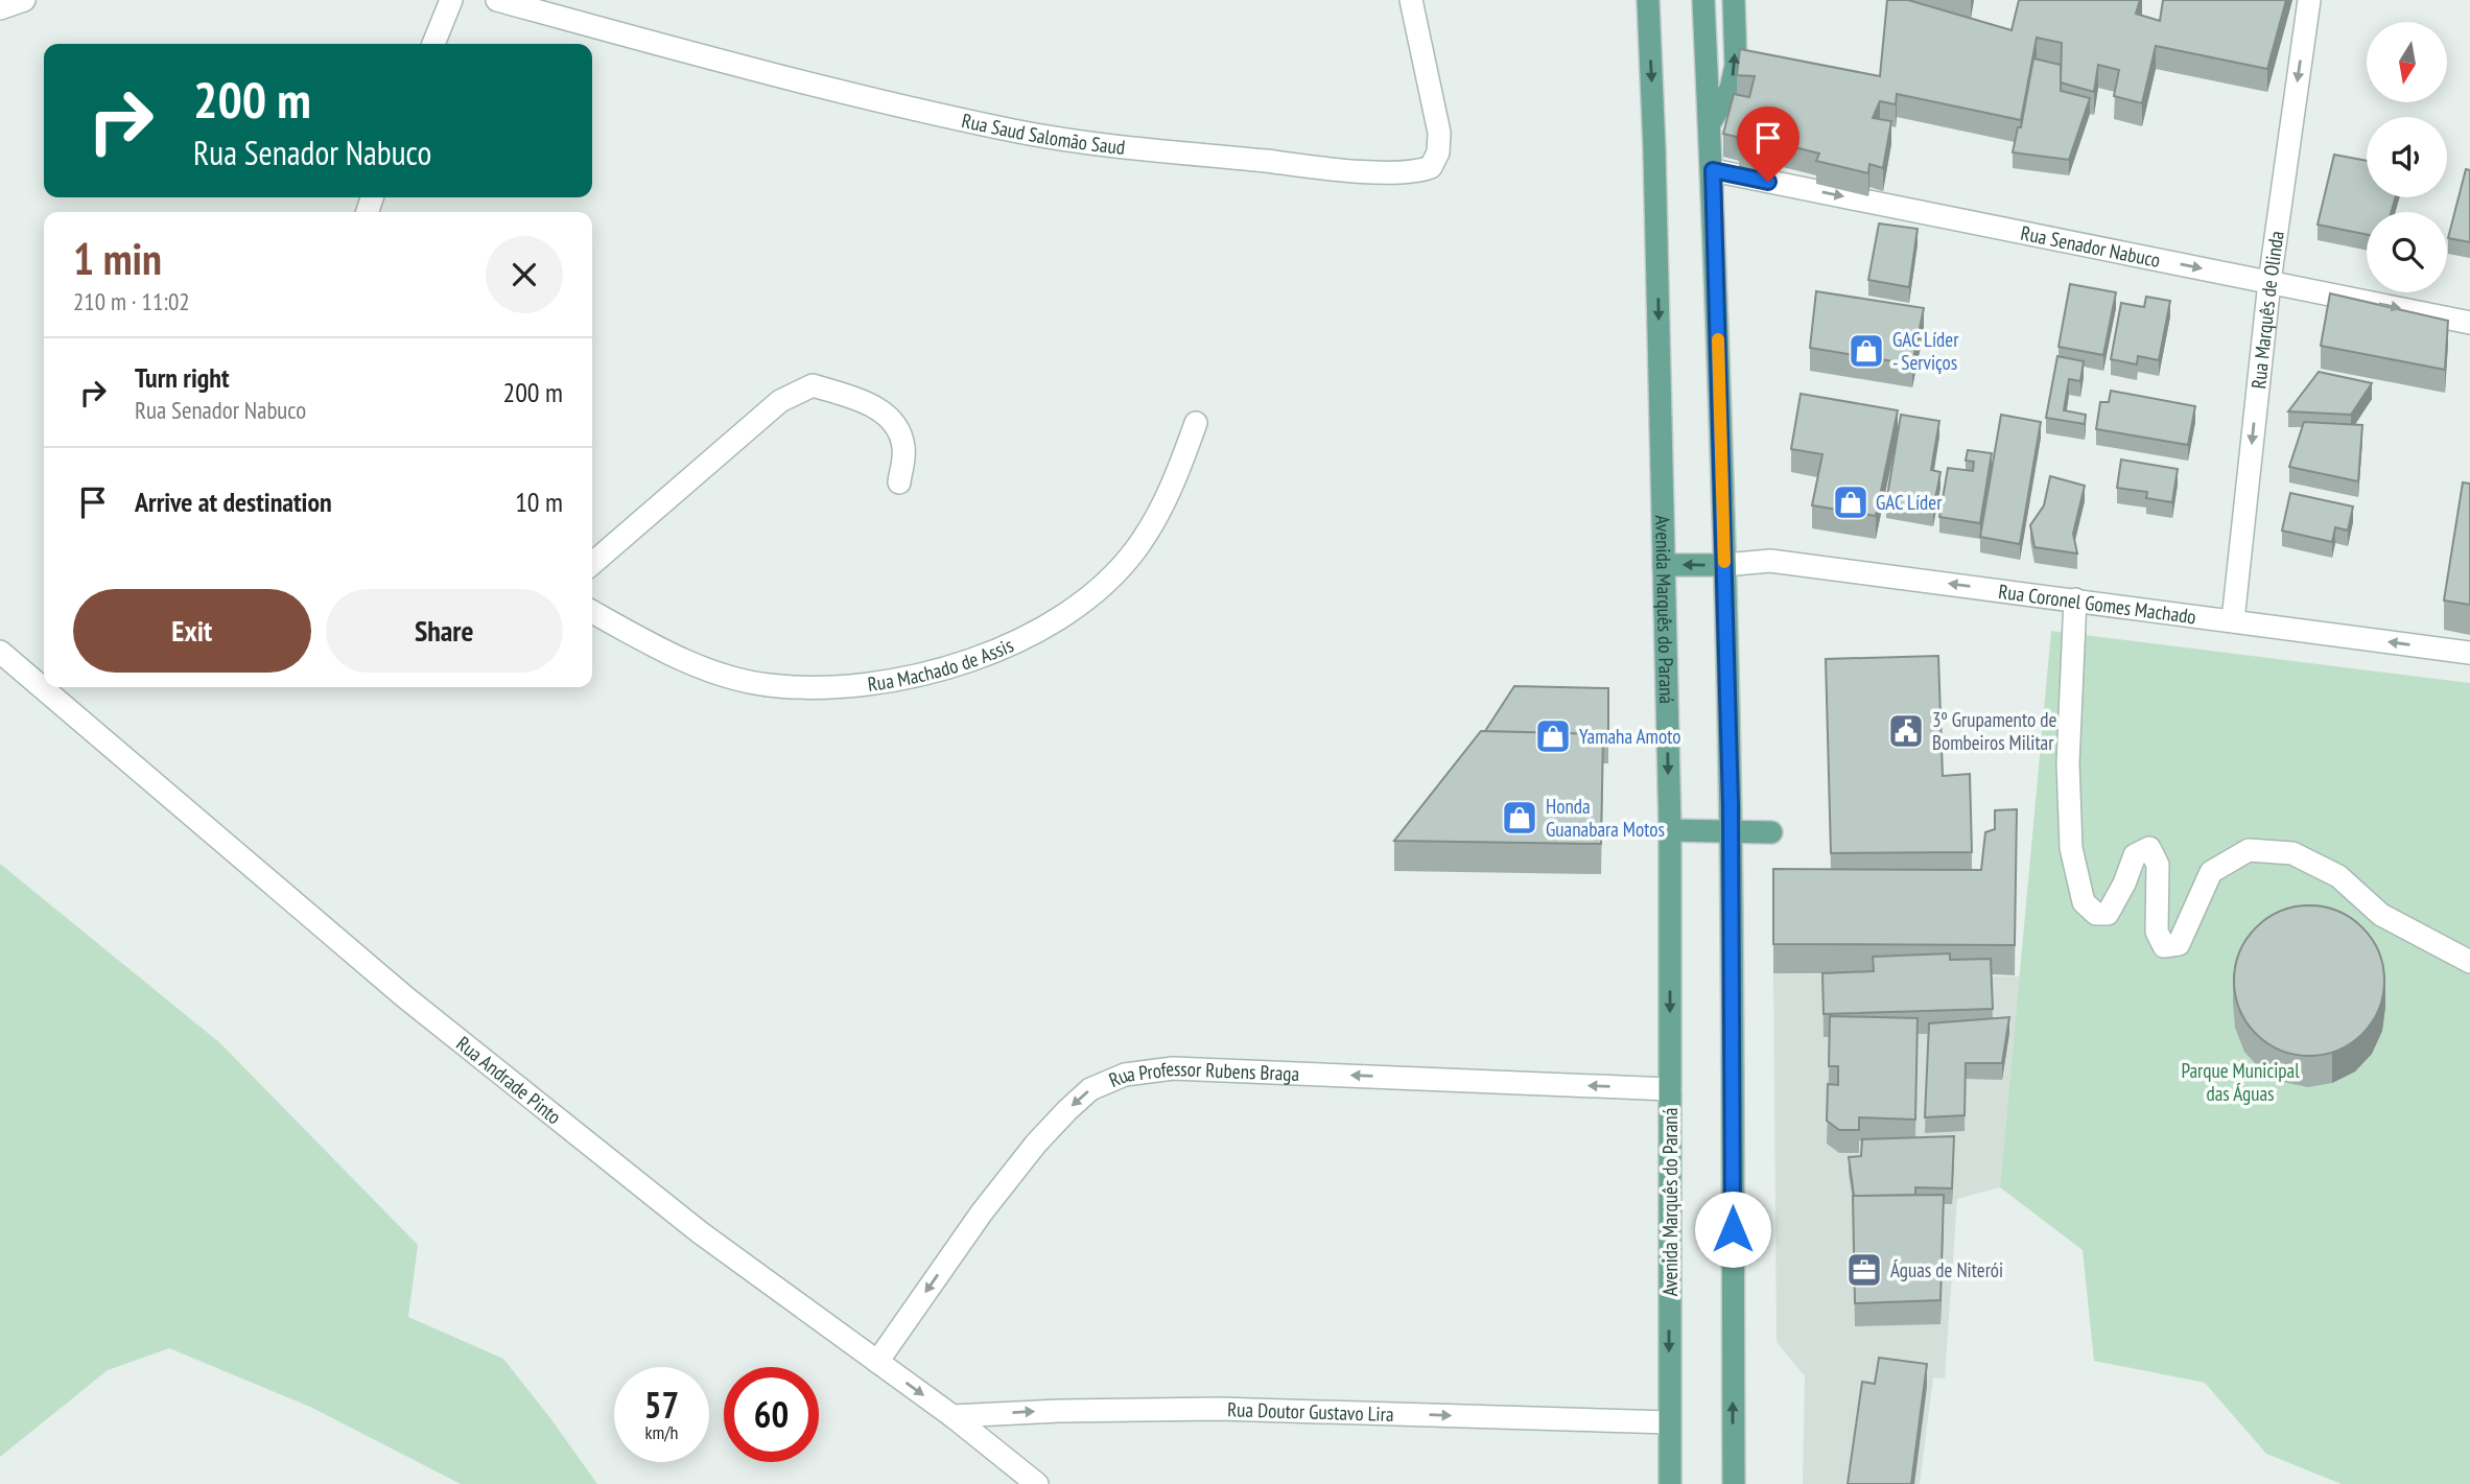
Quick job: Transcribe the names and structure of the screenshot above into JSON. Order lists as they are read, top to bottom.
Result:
{
  "streets": {
    "main road": ["Avenida Marquês do Paraná"],
    "street": [
      "Rua Saud Salomão Saud",
      "Rua Senador Nabuco",
      "Rua Marquês de Olinda",
      "Rua Coronel Gomes Machado",
      "Rua Machado de Assis",
      "Rua Professor Rubens Braga",
      "Rua Andrade Pinto",
      "Rua Doutor Gustavo Lira"
    ]
  },
  "crossings": [
    ["Rua Senador Nabuco", "Rua Marquês de Olinda"],
    ["Rua Marquês de Olinda", "Rua Coronel Gomes Machado"],
    ["Avenida Marquês do Paraná", "Rua Professor Rubens Braga"],
    ["Avenida Marquês do Paraná", "Rua Doutor Gustavo Lira"],
    ["Rua Professor Rubens Braga", "Rua Andrade Pinto"],
    ["Rua Andrade Pinto", "Rua Doutor Gustavo Lira"]
  ],
  "one_way": [
    "Rua Senador Nabuco",
    "Rua Marquês de Olinda",
    "Rua Coronel Gomes Machado",
    "Rua Professor Rubens Braga",
    "Rua Doutor Gustavo Lira"
  ],
  "parks": ["Parque Municipal das Águas"],
  "places": {
    "shop": [
      "GAC Líder - Serviços",
      "GAC Líder",
      "Yamaha Amoto",
      "Honda Guanabara Motos"
    ],
    "public building": ["3º Grupamento de Bombeiros Militar"],
    "office": ["Águas de Niterói"]
  },
  "north": "bottom",
  "page": {
    "turn": ["200 m", "Rua Senador Nabuco"],
    "heading": ["1 min", "210 m · 11:02"],
    "list": [
      {
        "name": "Turn right",
        "note": "Rua Senador Nabuco",
        "value": "200 m"
      },
      {
        "name": "Arrive at destination",
        "value": "10 m"
      }
    ],
    "buttons": ["Exit", "Share"],
    "speed": "57 km/h",
    "limit": "60"
  }
}
